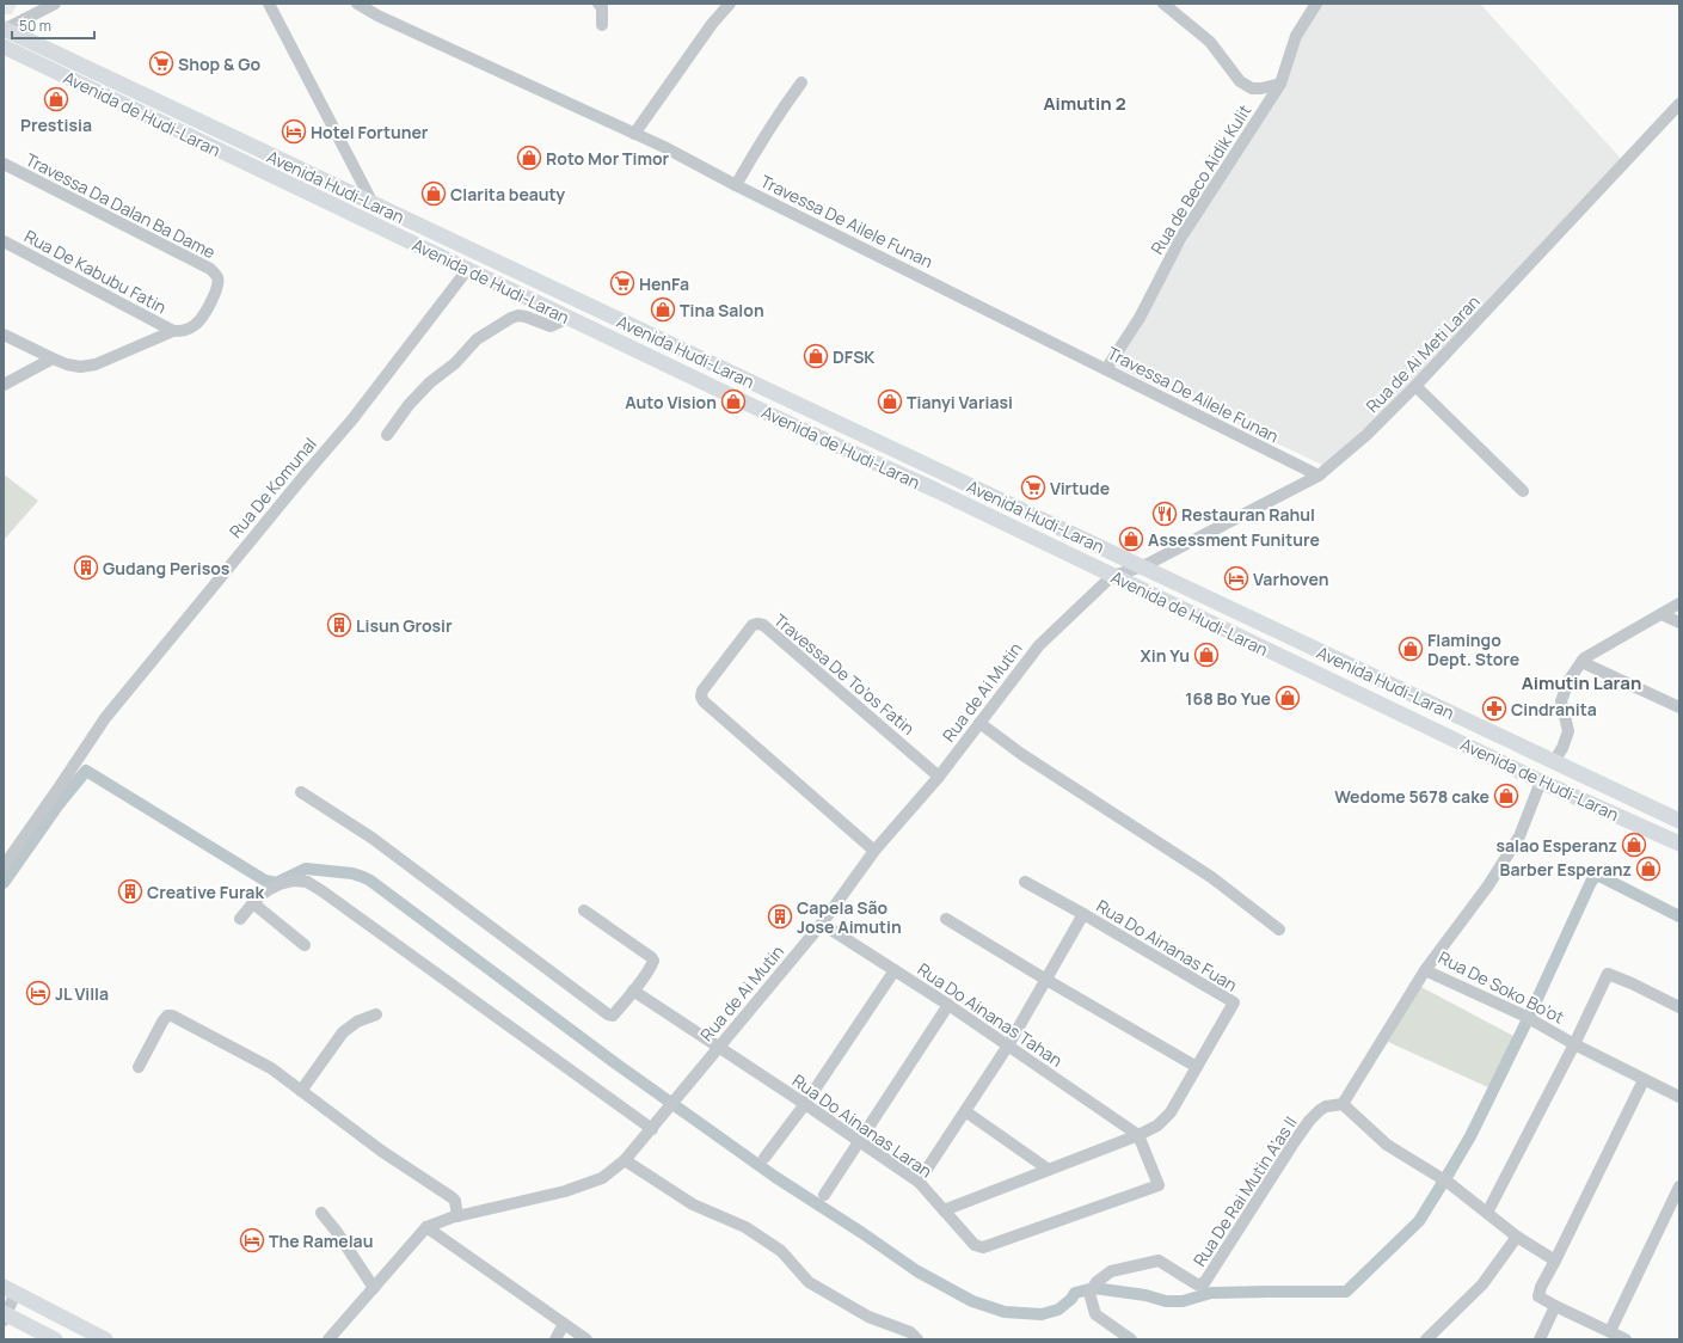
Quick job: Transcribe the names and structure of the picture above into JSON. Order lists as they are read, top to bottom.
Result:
{
  "streets": {
    "main road": ["Avenida de Hudi-Laran", "Avenida Hudi-Laran"],
    "street": [
      "Rua de Beco Aidik Kulit",
      "Travessa Da Dalan Ba Dame",
      "Travessa De Ailele Funan",
      "Rua De Kabubu Fatin",
      "Rua de Ai Meti Laran",
      "Rua De Komunal",
      "Travessa De To’os Fatin",
      "Rua de Ai Mutin",
      "Rua Do Ainanas Fuan",
      "Rua De Soko Bo’ot",
      "Rua Do Ainanas Tahan",
      "Rua Do Ainanas Laran",
      "Rua De Rai Mutin A’as II"
    ]
  },
  "crossings": [
    ["Avenida de Hudi-Laran", "Rua De Komunal"],
    ["Avenida de Hudi-Laran", "Rua de Ai Mutin"],
    ["Avenida de Hudi-Laran", "Rua De Soko Bo’ot"],
    ["Rua de Beco Aidik Kulit", "Travessa De Ailele Funan"],
    ["Avenida Hudi-Laran", "Rua de Ai Meti Laran"],
    ["Avenida Hudi-Laran", "Rua de Ai Mutin"],
    ["Travessa Da Dalan Ba Dame", "Rua De Kabubu Fatin"],
    ["Travessa De Ailele Funan", "Rua de Ai Meti Laran"],
    ["Rua de Ai Meti Laran", "Rua de Ai Mutin"],
    ["Travessa De To’os Fatin", "Rua de Ai Mutin"],
    ["Rua de Ai Mutin", "Rua Do Ainanas Tahan"],
    ["Rua de Ai Mutin", "Rua Do Ainanas Laran"],
    ["Rua Do Ainanas Fuan", "Rua Do Ainanas Tahan"],
    ["Rua Do Ainanas Fuan", "Rua Do Ainanas Laran"],
    ["Rua Do Ainanas Tahan", "Rua Do Ainanas Laran"]
  ],
  "districts": ["Aimutin 2", "Aimutin Laran"],
  "places": {
    "supermarket": ["Shop & Go", "HenFa", "Virtude"],
    "shop": [
      "Prestisia",
      "Roto Mor Timor",
      "Clarita beauty",
      "Tina Salon",
      "DFSK",
      "Auto Vision",
      "Tianyi Variasi",
      "Assessment Funiture",
      "Flamingo Dept. Store",
      "Xin Yu",
      "168 Bo Yue",
      "Wedome 5678 cake",
      "salao Esperanz",
      "Barber Esperanz"
    ],
    "hotel": [
      "Hotel Fortuner",
      "Varhoven",
      "JL Villa",
      "The Ramelau"
    ],
    "restaurant": ["Restauran Rahul"],
    "building": [
      "Gudang Perisos",
      "Lisun Grosir",
      "Creative Furak",
      "Capela São Jose Aimutin"
    ],
    "pharmacy": ["Cindranita"]
  },
  "scale_bar": "50 m"
}
